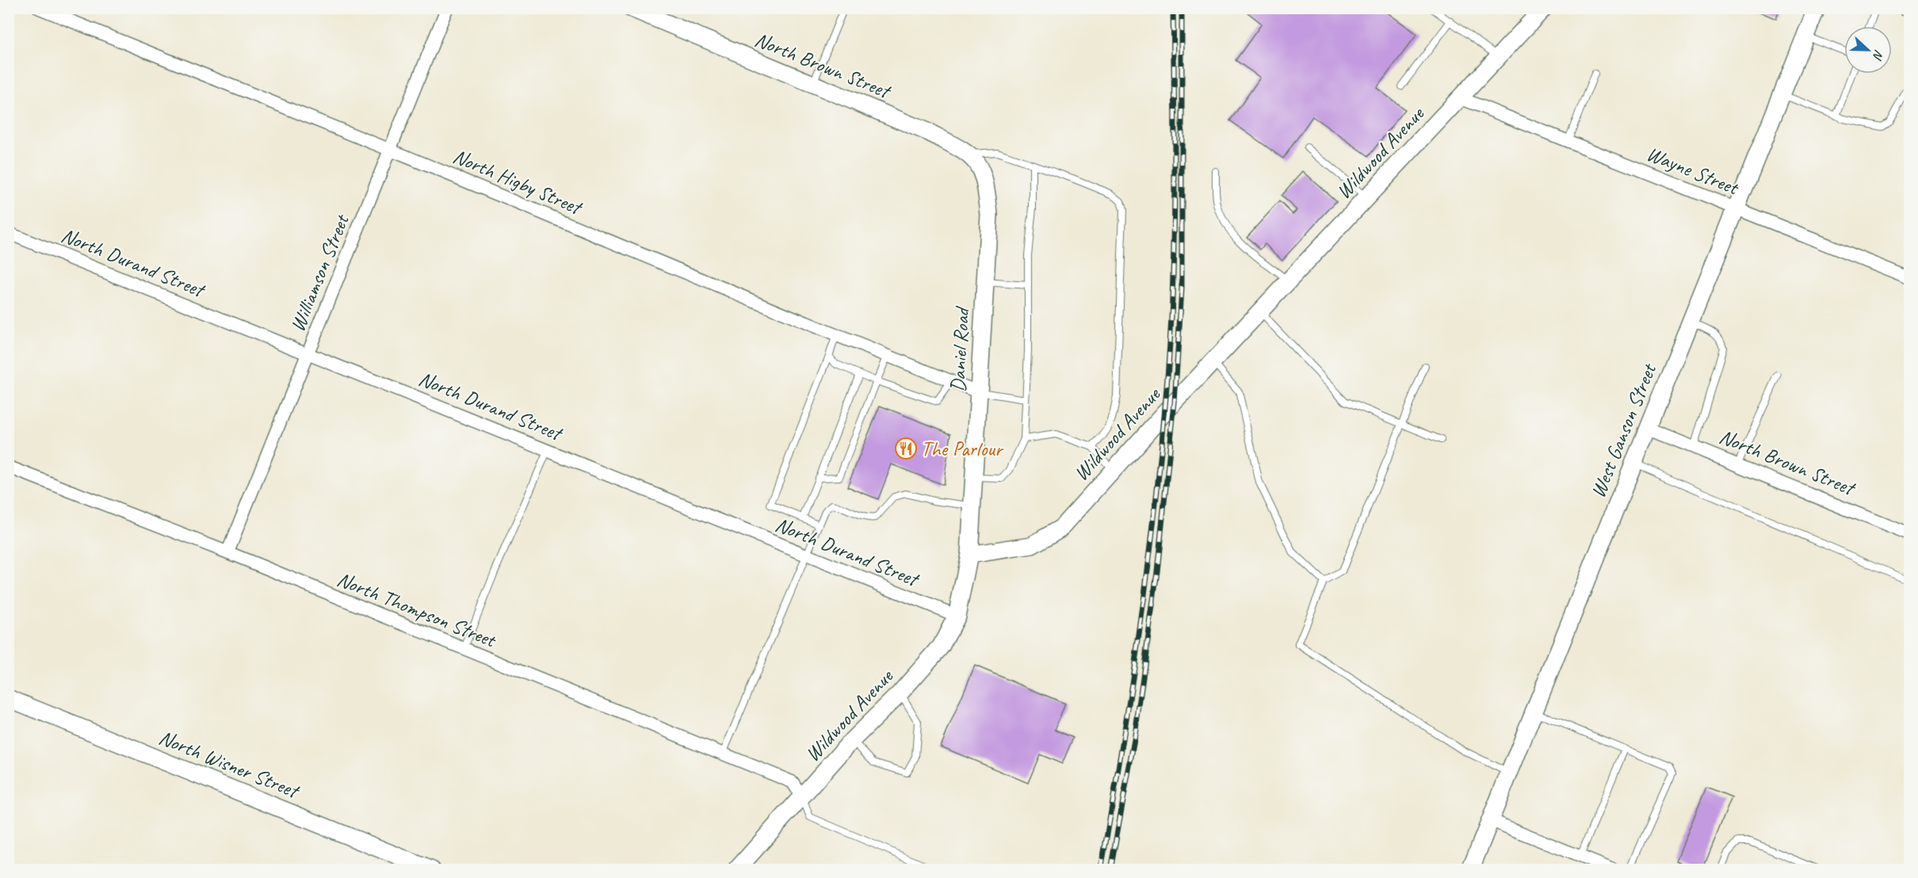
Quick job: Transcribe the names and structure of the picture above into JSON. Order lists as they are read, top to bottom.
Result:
{
  "streets": {
    "street": [
      "North Brown Street",
      "Wildwood Avenue",
      "Wayne Street",
      "North Higby Street",
      "North Durand Street",
      "Williamson Street",
      "Daniel Road",
      "West Ganson Street",
      "North Thompson Street",
      "North Wisner Street"
    ]
  },
  "crossings": [
    ["North Brown Street", "Daniel Road"],
    ["North Brown Street", "West Ganson Street"],
    ["Wildwood Avenue", "Wayne Street"],
    ["Wildwood Avenue", "North Durand Street"],
    ["Wildwood Avenue", "Daniel Road"],
    ["Wildwood Avenue", "North Thompson Street"],
    ["Wayne Street", "West Ganson Street"],
    ["North Higby Street", "Williamson Street"],
    ["North Higby Street", "Daniel Road"],
    ["North Durand Street", "Williamson Street"],
    ["Williamson Street", "North Thompson Street"]
  ],
  "places": {
    "restaurant": ["The Parlour"]
  },
  "north": "right"
}
